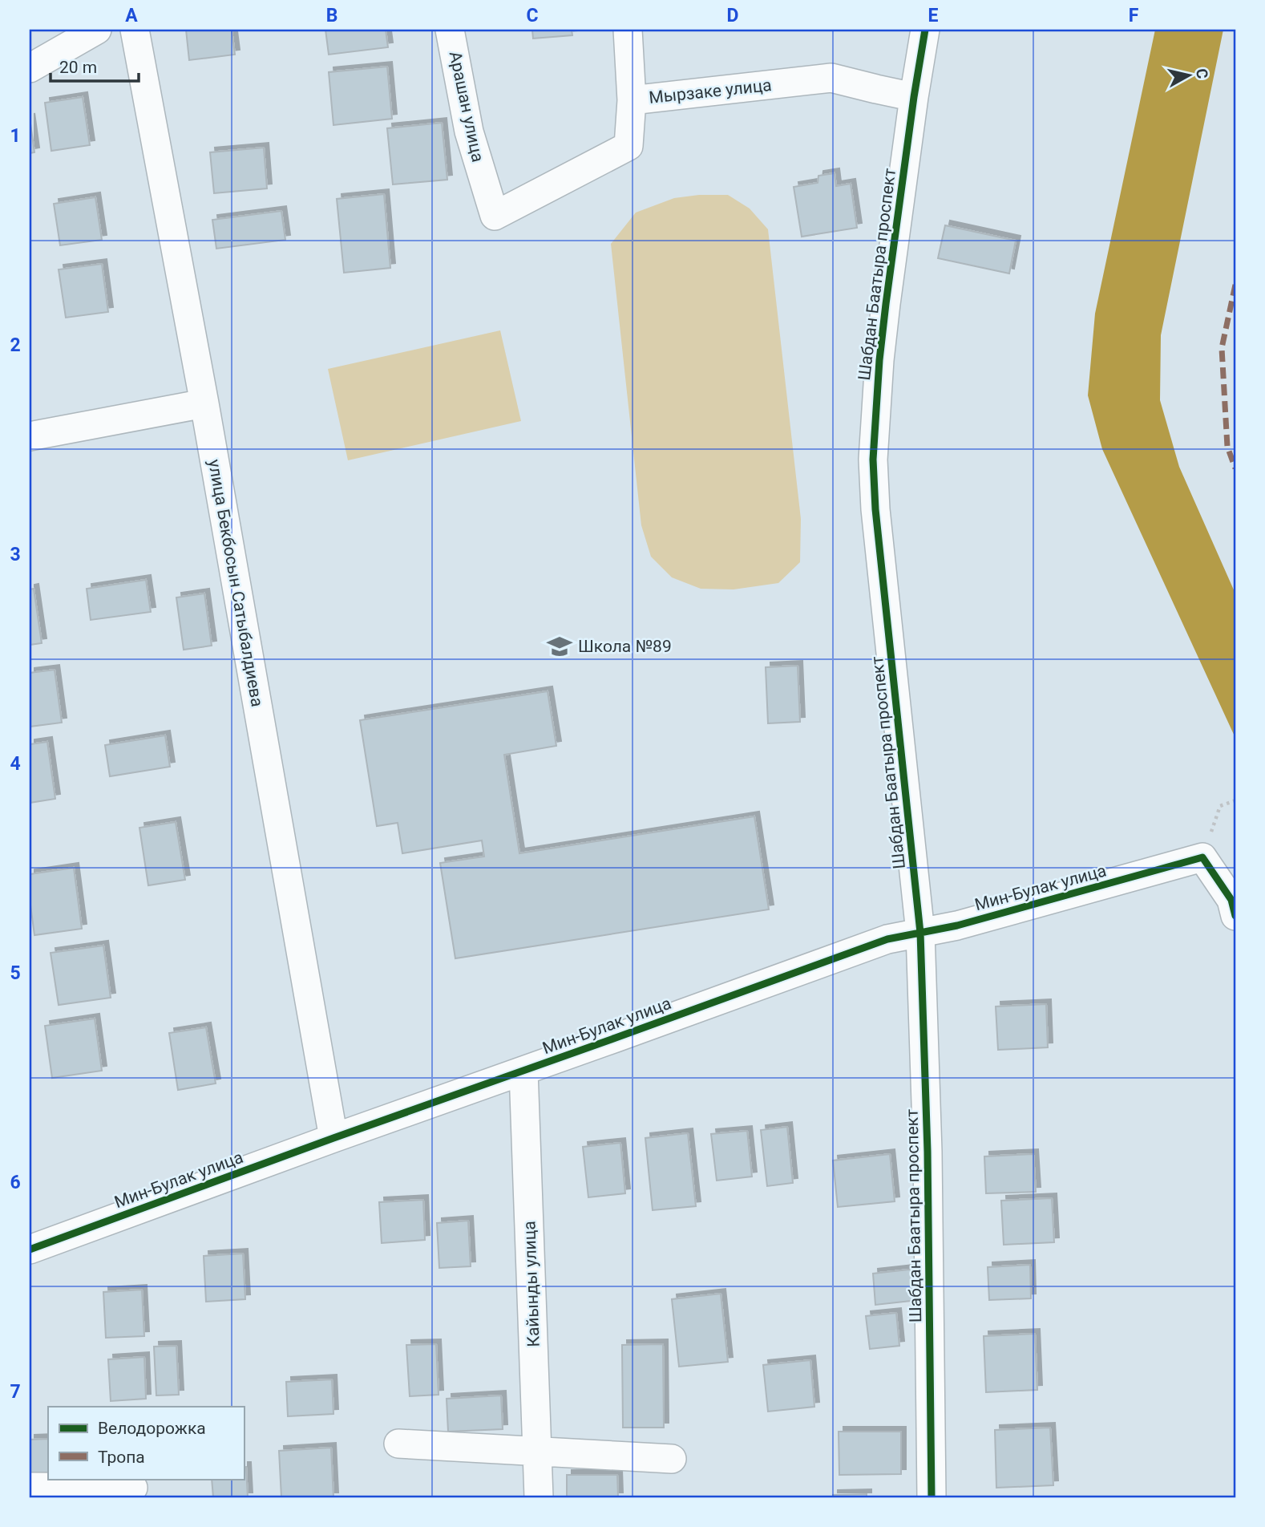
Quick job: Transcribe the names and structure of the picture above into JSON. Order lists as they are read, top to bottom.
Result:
{
  "streets": {
    "street": [
      "Мырзаке улица",
      "Арашан улица",
      "Шабдан Баатыра проспект",
      "улица Бекбосын Сатыбалдиева",
      "Мин-Булак улица",
      "Кайынды улица"
    ]
  },
  "crossings": [
    ["Мырзаке улица", "Арашан улица"],
    ["Мырзаке улица", "Шабдан Баатыра проспект"],
    ["Шабдан Баатыра проспект", "Мин-Булак улица"],
    ["улица Бекбосын Сатыбалдиева", "Мин-Булак улица"],
    ["Мин-Булак улица", "Кайынды улица"]
  ],
  "places": {
    "school or university": ["Школа №89"]
  },
  "legend": ["Велодорожка", "Тропа"],
  "scale_bar": "20 m",
  "north": "right",
  "grid": {
    "columns": [
      "A",
      "B",
      "C",
      "D",
      "E",
      "F"
    ],
    "rows": [
      "1",
      "2",
      "3",
      "4",
      "5",
      "6",
      "7"
    ]
  }
}
